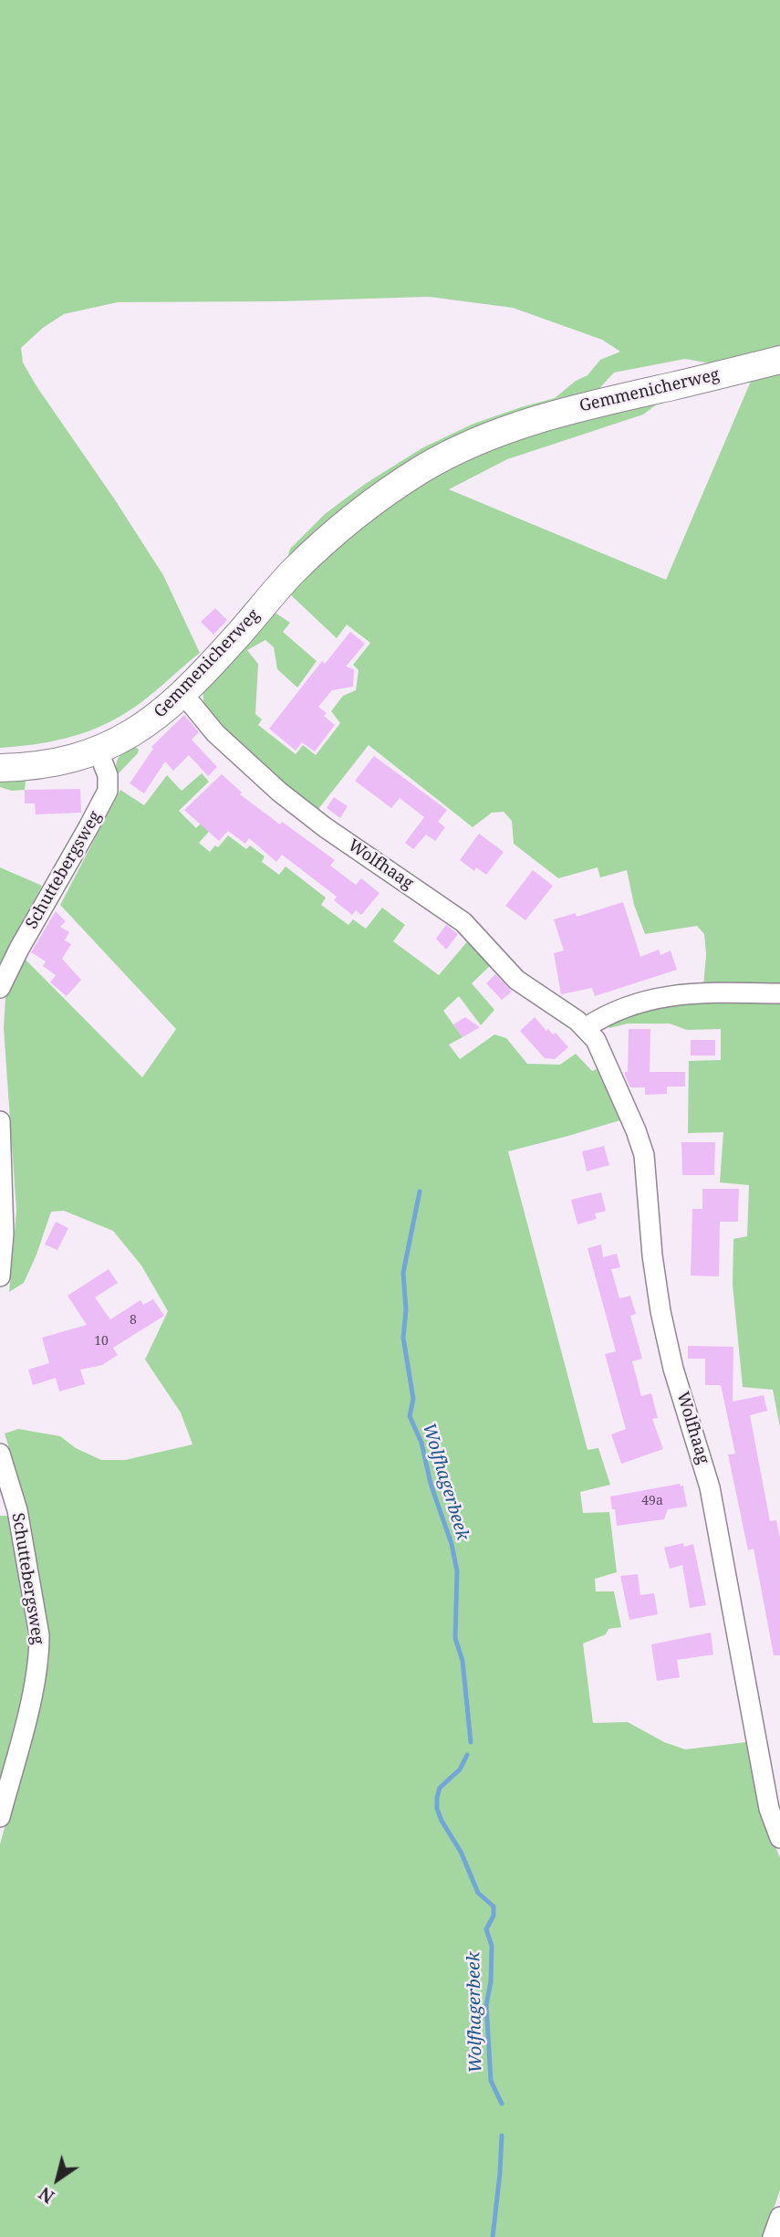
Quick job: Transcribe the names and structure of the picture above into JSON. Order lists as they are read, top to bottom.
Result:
{
  "streets": {
    "main road": ["Gemmenicherweg"],
    "street": ["Wolfhaag", "Schuttebergsweg"]
  },
  "crossings": [
    ["Gemmenicherweg", "Wolfhaag"],
    ["Gemmenicherweg", "Schuttebergsweg"]
  ],
  "water": ["Wolfhagerbeek"],
  "house_numbers": ["8", "10", "49a"],
  "north": "bottom left"
}
